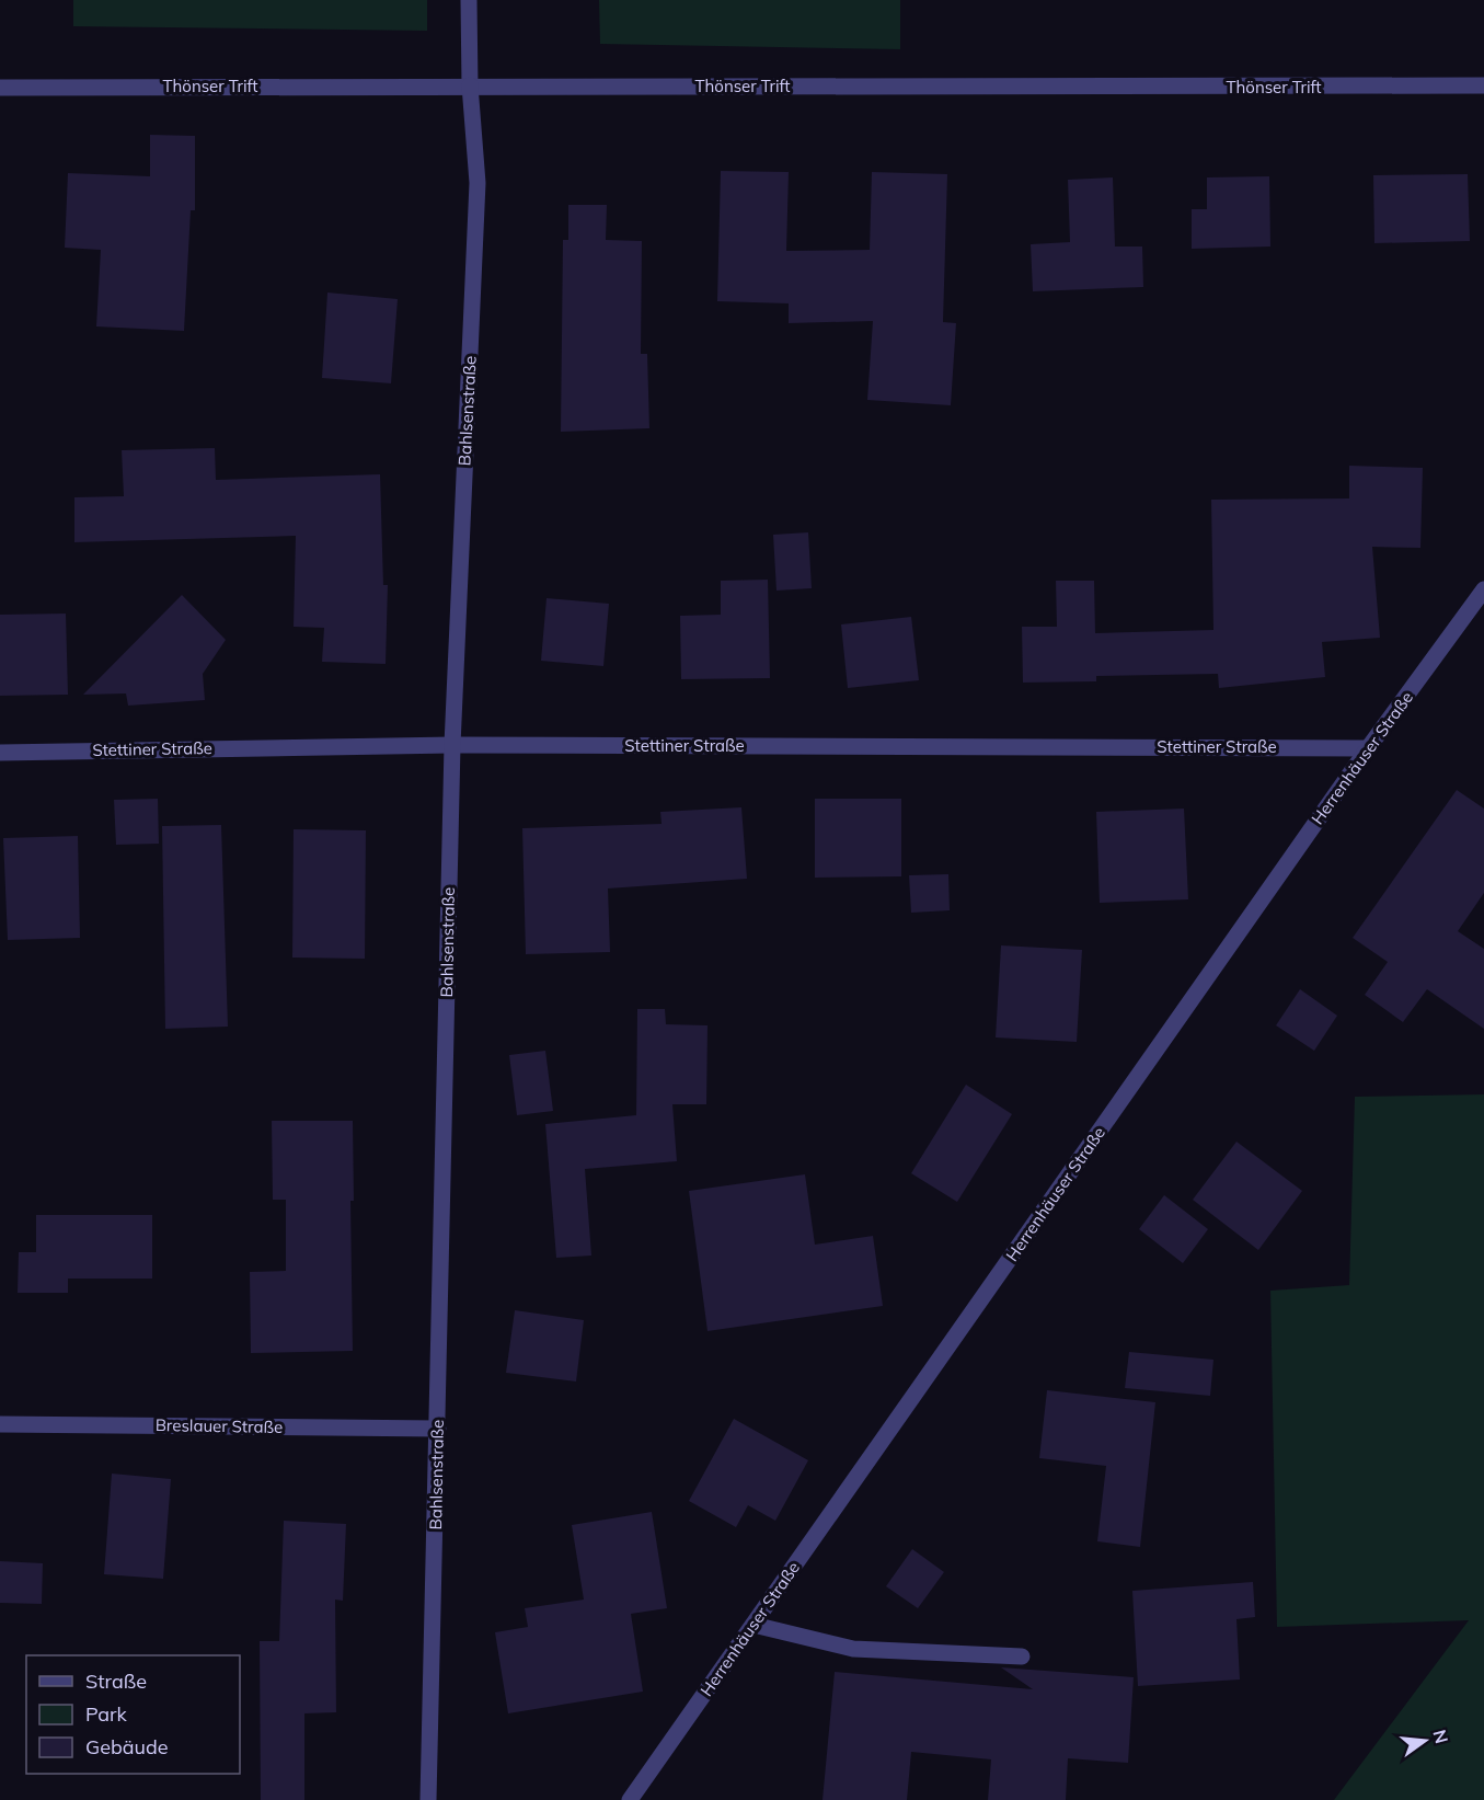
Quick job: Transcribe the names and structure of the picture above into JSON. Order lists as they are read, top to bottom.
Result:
{
  "streets": {
    "street": [
      "Thönser Trift",
      "Bahlsenstraße",
      "Stettiner Straße",
      "Herrenhäuser Straße",
      "Breslauer Straße"
    ]
  },
  "crossings": [
    ["Thönser Trift", "Bahlsenstraße"],
    ["Bahlsenstraße", "Stettiner Straße"],
    ["Bahlsenstraße", "Breslauer Straße"],
    ["Stettiner Straße", "Herrenhäuser Straße"]
  ],
  "legend": ["Straße", "Park", "Gebäude"],
  "north": "right"
}
